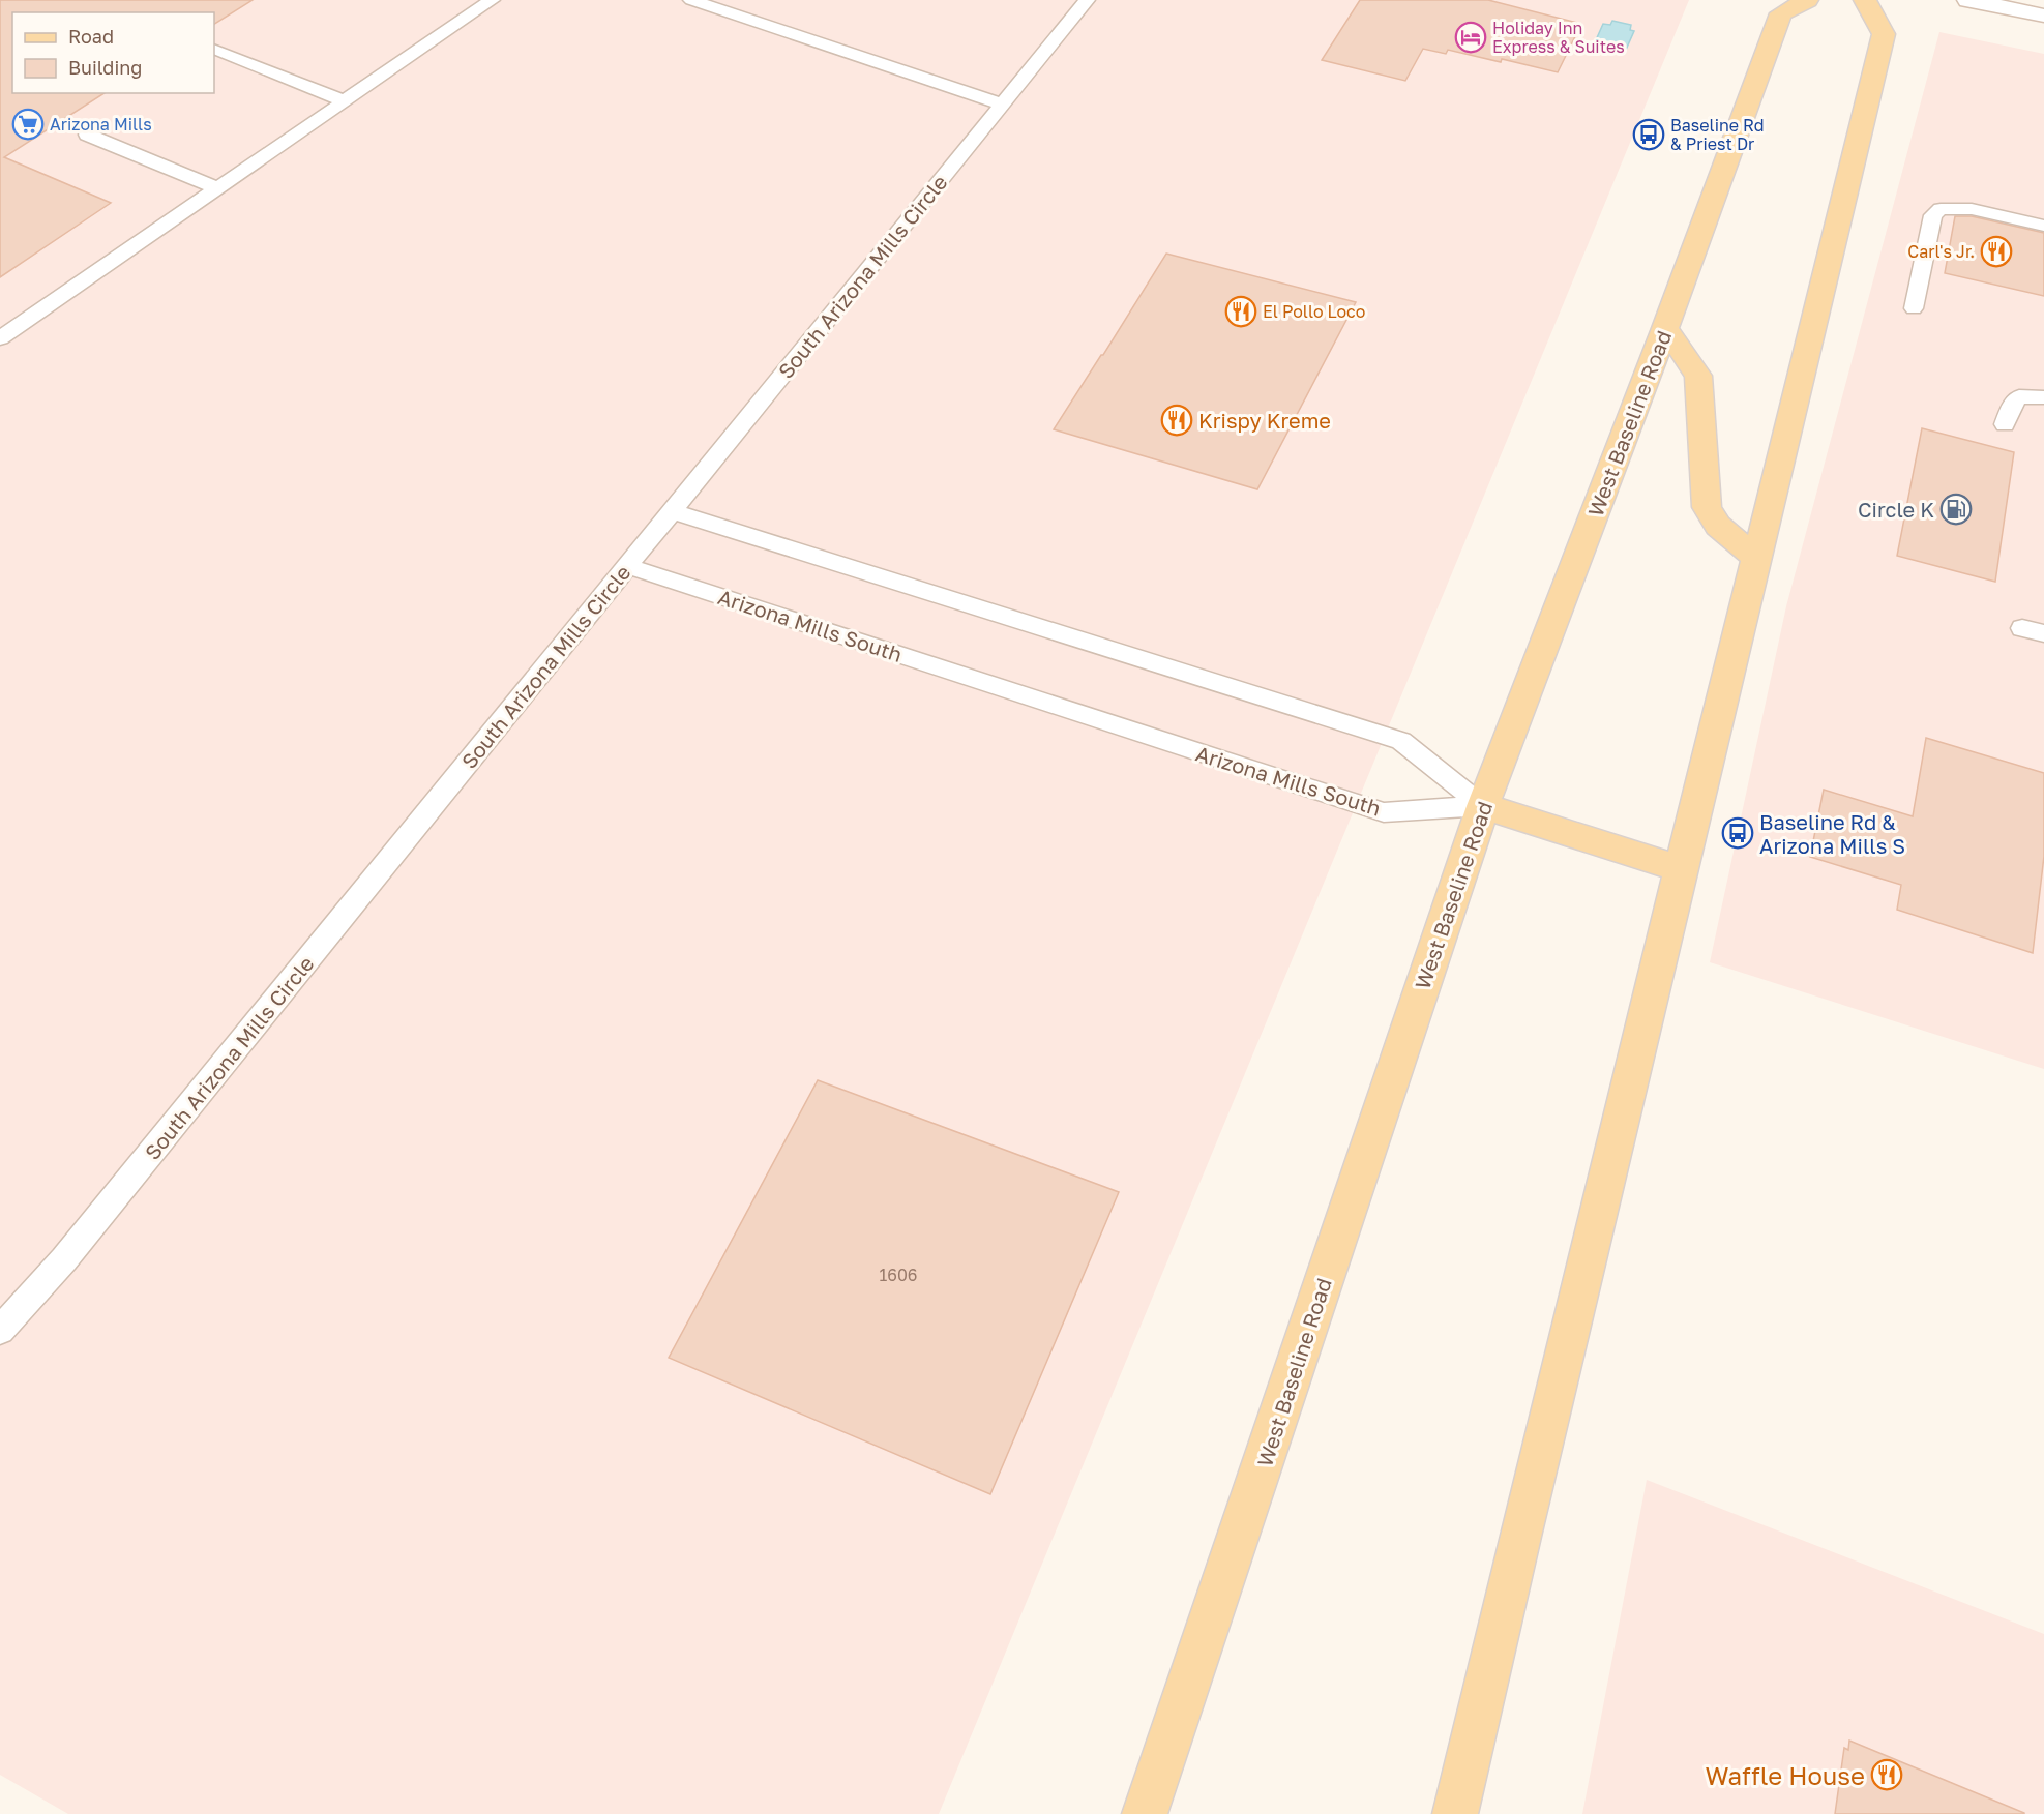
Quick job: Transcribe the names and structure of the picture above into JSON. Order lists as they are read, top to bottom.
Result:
{
  "streets": {
    "main road": ["West Baseline Road"],
    "lane": ["South Arizona Mills Circle", "Arizona Mills South"]
  },
  "crossings": [
    ["South Arizona Mills Circle", "Arizona Mills South"],
    ["West Baseline Road", "Arizona Mills South"]
  ],
  "places": {
    "hotel": ["Holiday Inn Express & Suites"],
    "supermarket": ["Arizona Mills"],
    "bus stop": ["Baseline Rd & Priest Dr", "Baseline Rd & Arizona Mills S"],
    "restaurant": [
      "Carl's Jr.",
      "El Pollo Loco",
      "Krispy Kreme",
      "Waffle House"
    ],
    "fuel station": ["Circle K"]
  },
  "house_numbers": ["1606"],
  "legend": ["Road", "Building"]
}
